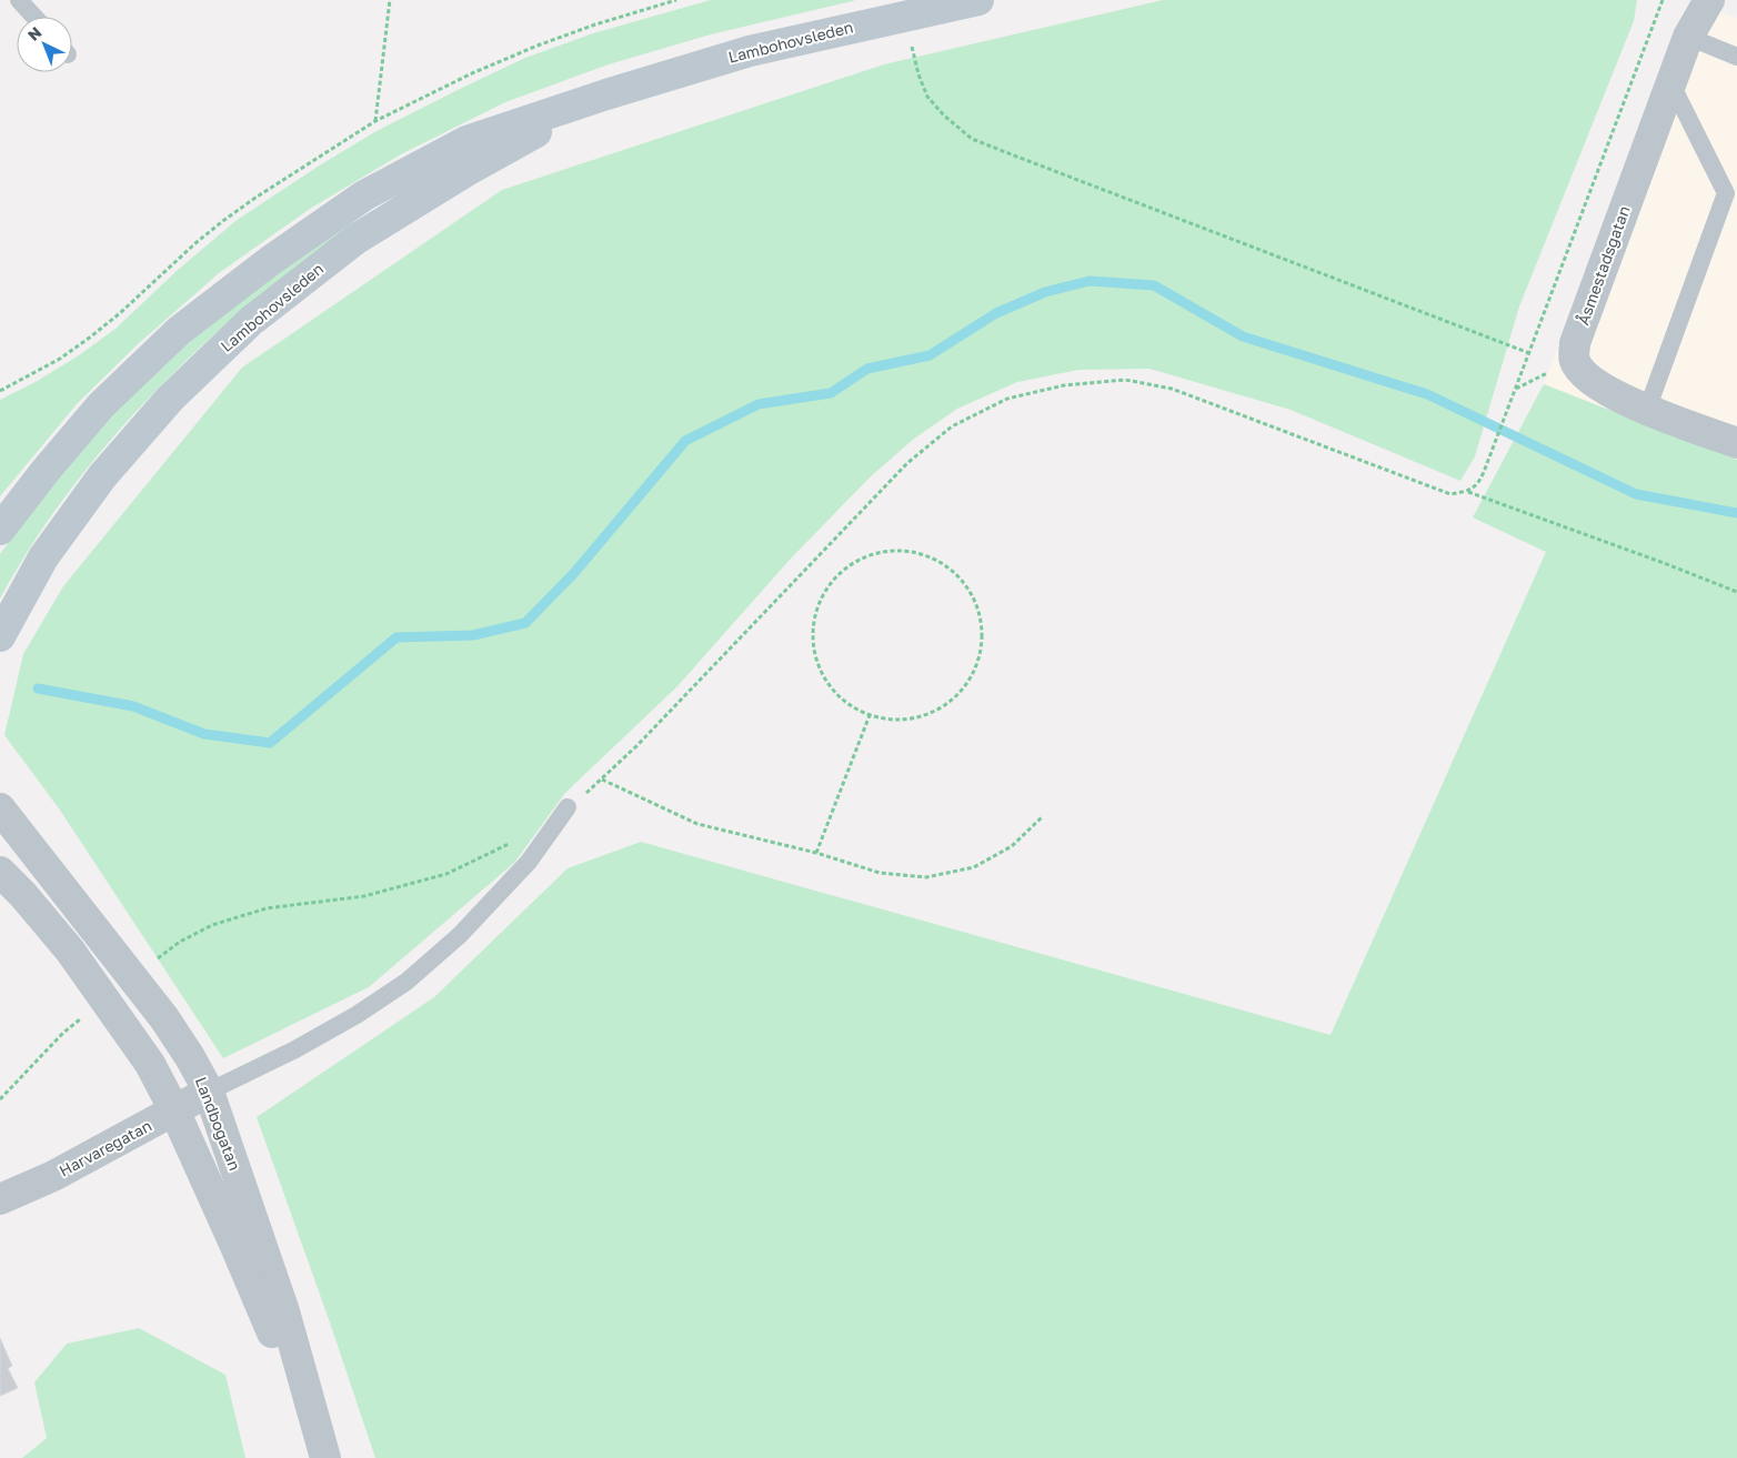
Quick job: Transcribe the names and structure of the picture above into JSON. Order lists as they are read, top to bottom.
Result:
{
  "streets": {
    "main road": ["Lambohovsleden"],
    "street": ["Åsmestadsgatan", "Landbogatan", "Harvaregatan"]
  },
  "crossings": [
    ["Landbogatan", "Harvaregatan"]
  ],
  "north": "top left"
}
